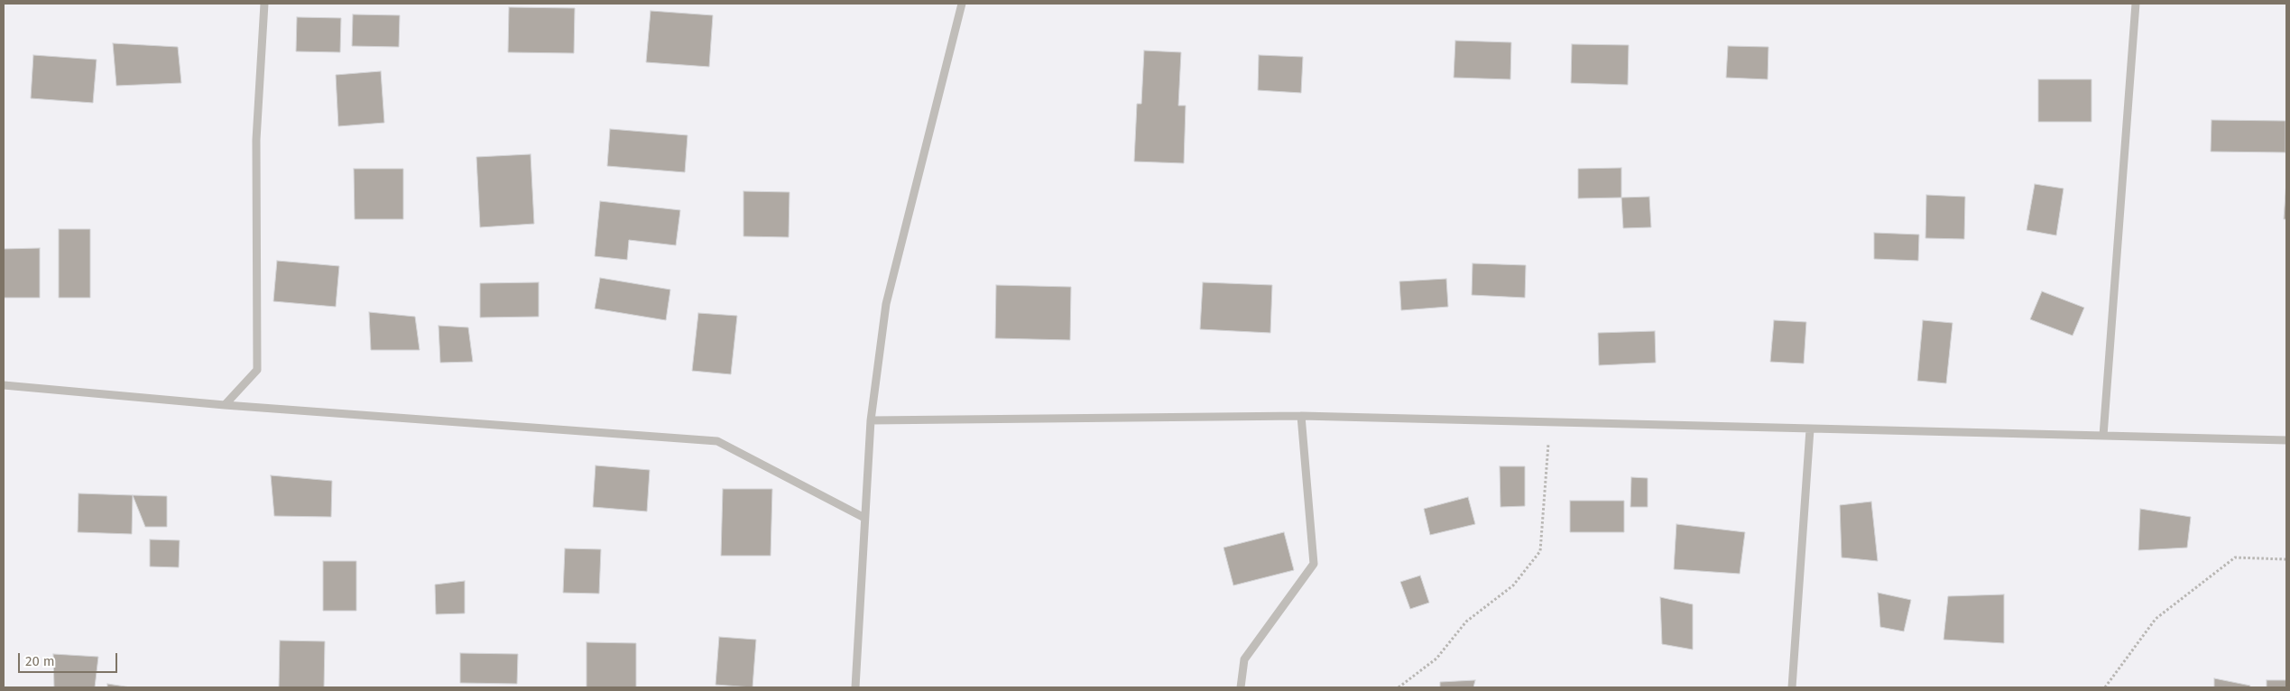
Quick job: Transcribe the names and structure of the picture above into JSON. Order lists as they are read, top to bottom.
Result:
{
  "scale_bar": "20 m"
}
